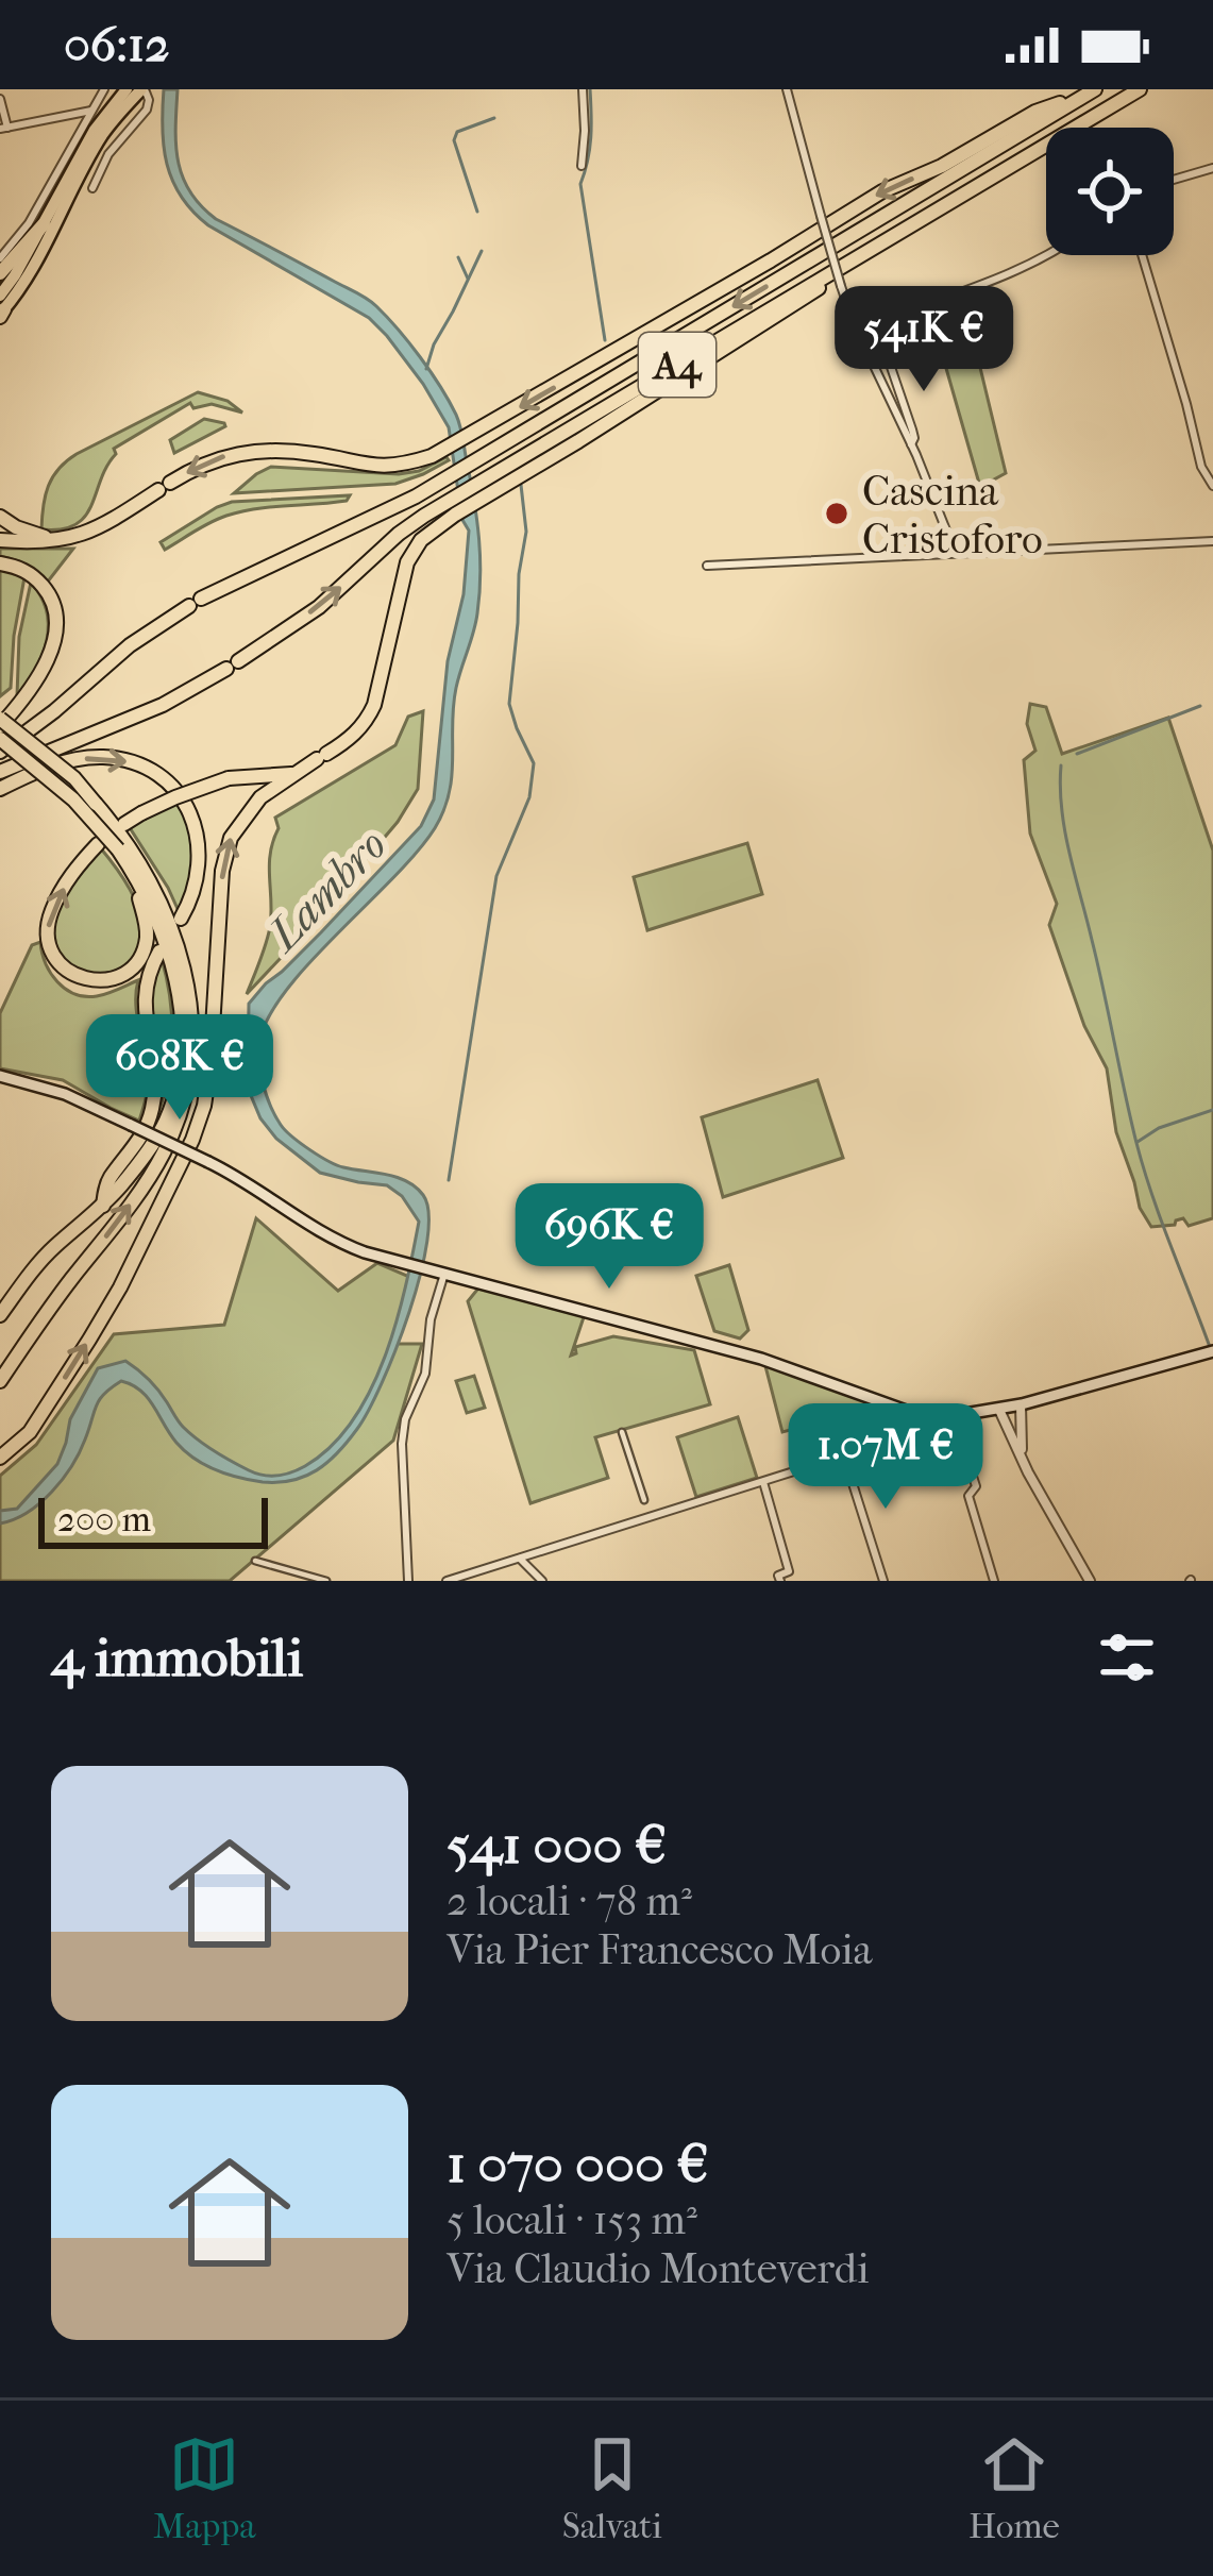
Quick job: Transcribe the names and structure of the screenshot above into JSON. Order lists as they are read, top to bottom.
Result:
{
  "streets": {
    "highway": ["A4"]
  },
  "water": ["Lambro"],
  "places": ["Cascina Cristoforo"],
  "scale_bar": "200 m",
  "page": {
    "status": "06:12",
    "price": [
      "541K €",
      "608K €",
      "696K €",
      "1.07M €"
    ],
    "scale": "200 m",
    "heading": "4 immobili",
    "list": [
      {
        "name": "541 000 €",
        "note": "2 locali · 78 m² · Via Pier Francesco Moia"
      },
      {
        "name": "1 070 000 €",
        "note": "5 locali · 153 m² · Via Claudio Monteverdi"
      }
    ],
    "tabs": ["Mappa", "Salvati", "Home"]
  }
}
